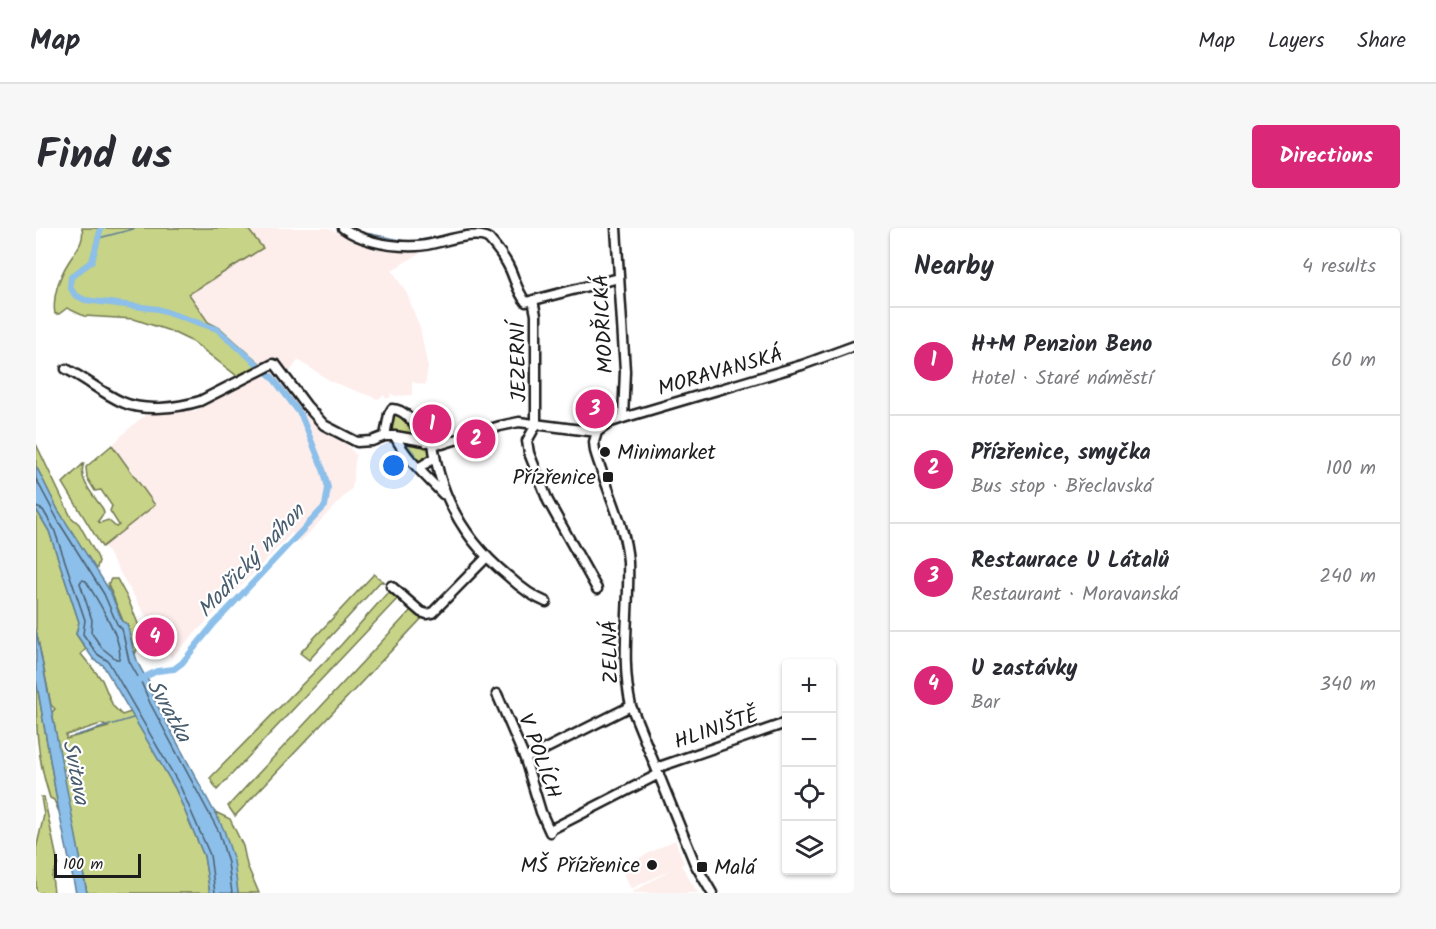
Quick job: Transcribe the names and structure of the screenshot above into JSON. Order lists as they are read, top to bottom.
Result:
{
  "streets": {
    "street": [
      "MODŘICKÁ",
      "JEZERNÍ",
      "MORAVANSKÁ",
      "ZELNÁ",
      "HLINIŠTĚ",
      "V POLÍCH"
    ]
  },
  "crossings": [
    ["MODŘICKÁ", "JEZERNÍ"],
    ["MODŘICKÁ", "MORAVANSKÁ"],
    ["MORAVANSKÁ", "ZELNÁ"],
    ["ZELNÁ", "HLINIŠTĚ"],
    ["ZELNÁ", "V POLÍCH"],
    ["HLINIŠTĚ", "V POLÍCH"]
  ],
  "water": ["Modřický náhon", "Svratka", "Svitava"],
  "places": {
    "other": ["Minimarket", "MŠ Přízřenice"],
    "transit": ["Přízřenice", "Malá"]
  },
  "scale_bar": "100 m",
  "page": {
    "header": "Map",
    "nav": ["Map", "Layers", "Share"],
    "title": "Find us",
    "buttons": "Directions",
    "heading": ["Nearby", "4 results"],
    "list": [
      {
        "mark": "1",
        "name": "H+M Penzion Beno",
        "note": "Hotel · Staré náměstí",
        "value": "60 m"
      },
      {
        "mark": "2",
        "name": "Přízřenice, smyčka",
        "note": "Bus stop · Břeclavská",
        "value": "100 m"
      },
      {
        "mark": "3",
        "name": "Restaurace U Látalů",
        "note": "Restaurant · Moravanská",
        "value": "240 m"
      },
      {
        "mark": "4",
        "name": "U zastávky",
        "note": "Bar",
        "value": "340 m"
      }
    ],
    "pins": [
      "3",
      "1",
      "2",
      "4"
    ],
    "map_buttons": ["+", "−"],
    "scale": "100 m"
  }
}
